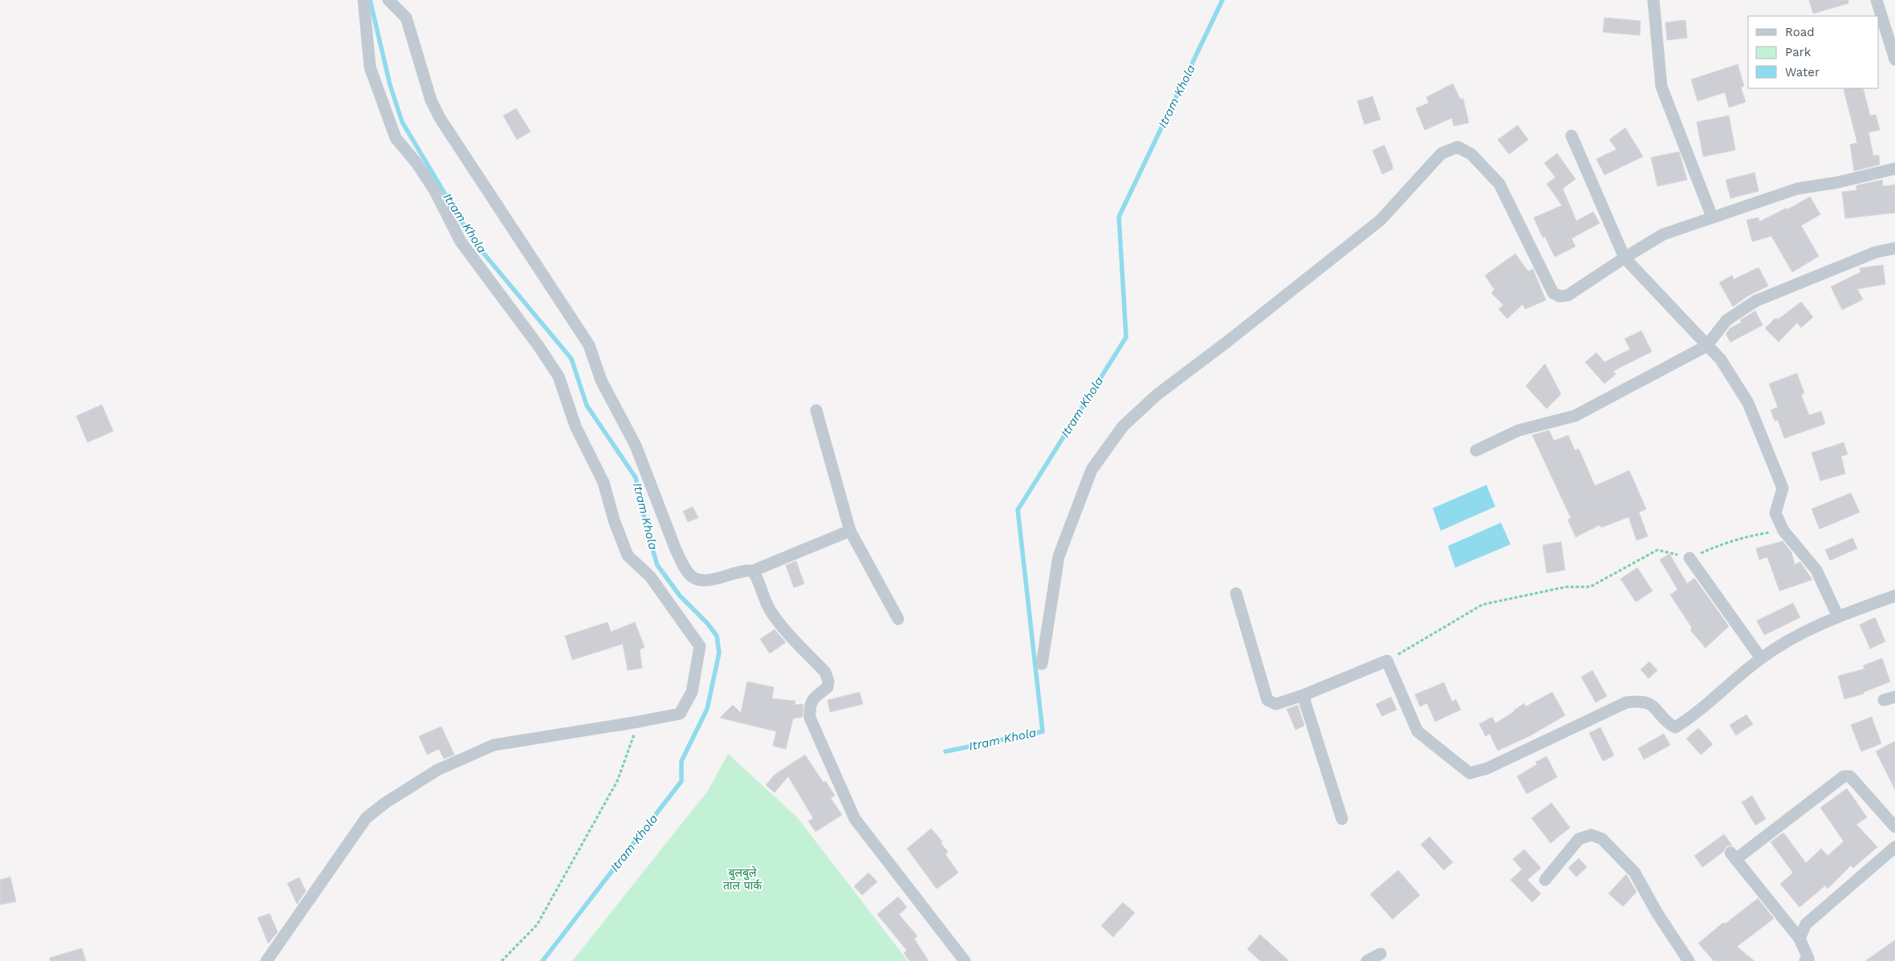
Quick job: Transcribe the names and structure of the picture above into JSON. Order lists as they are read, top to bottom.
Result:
{
  "water": ["Itram Khola"],
  "parks": ["बुलबुले ताल पार्क"],
  "legend": ["Road", "Park", "Water"]
}
